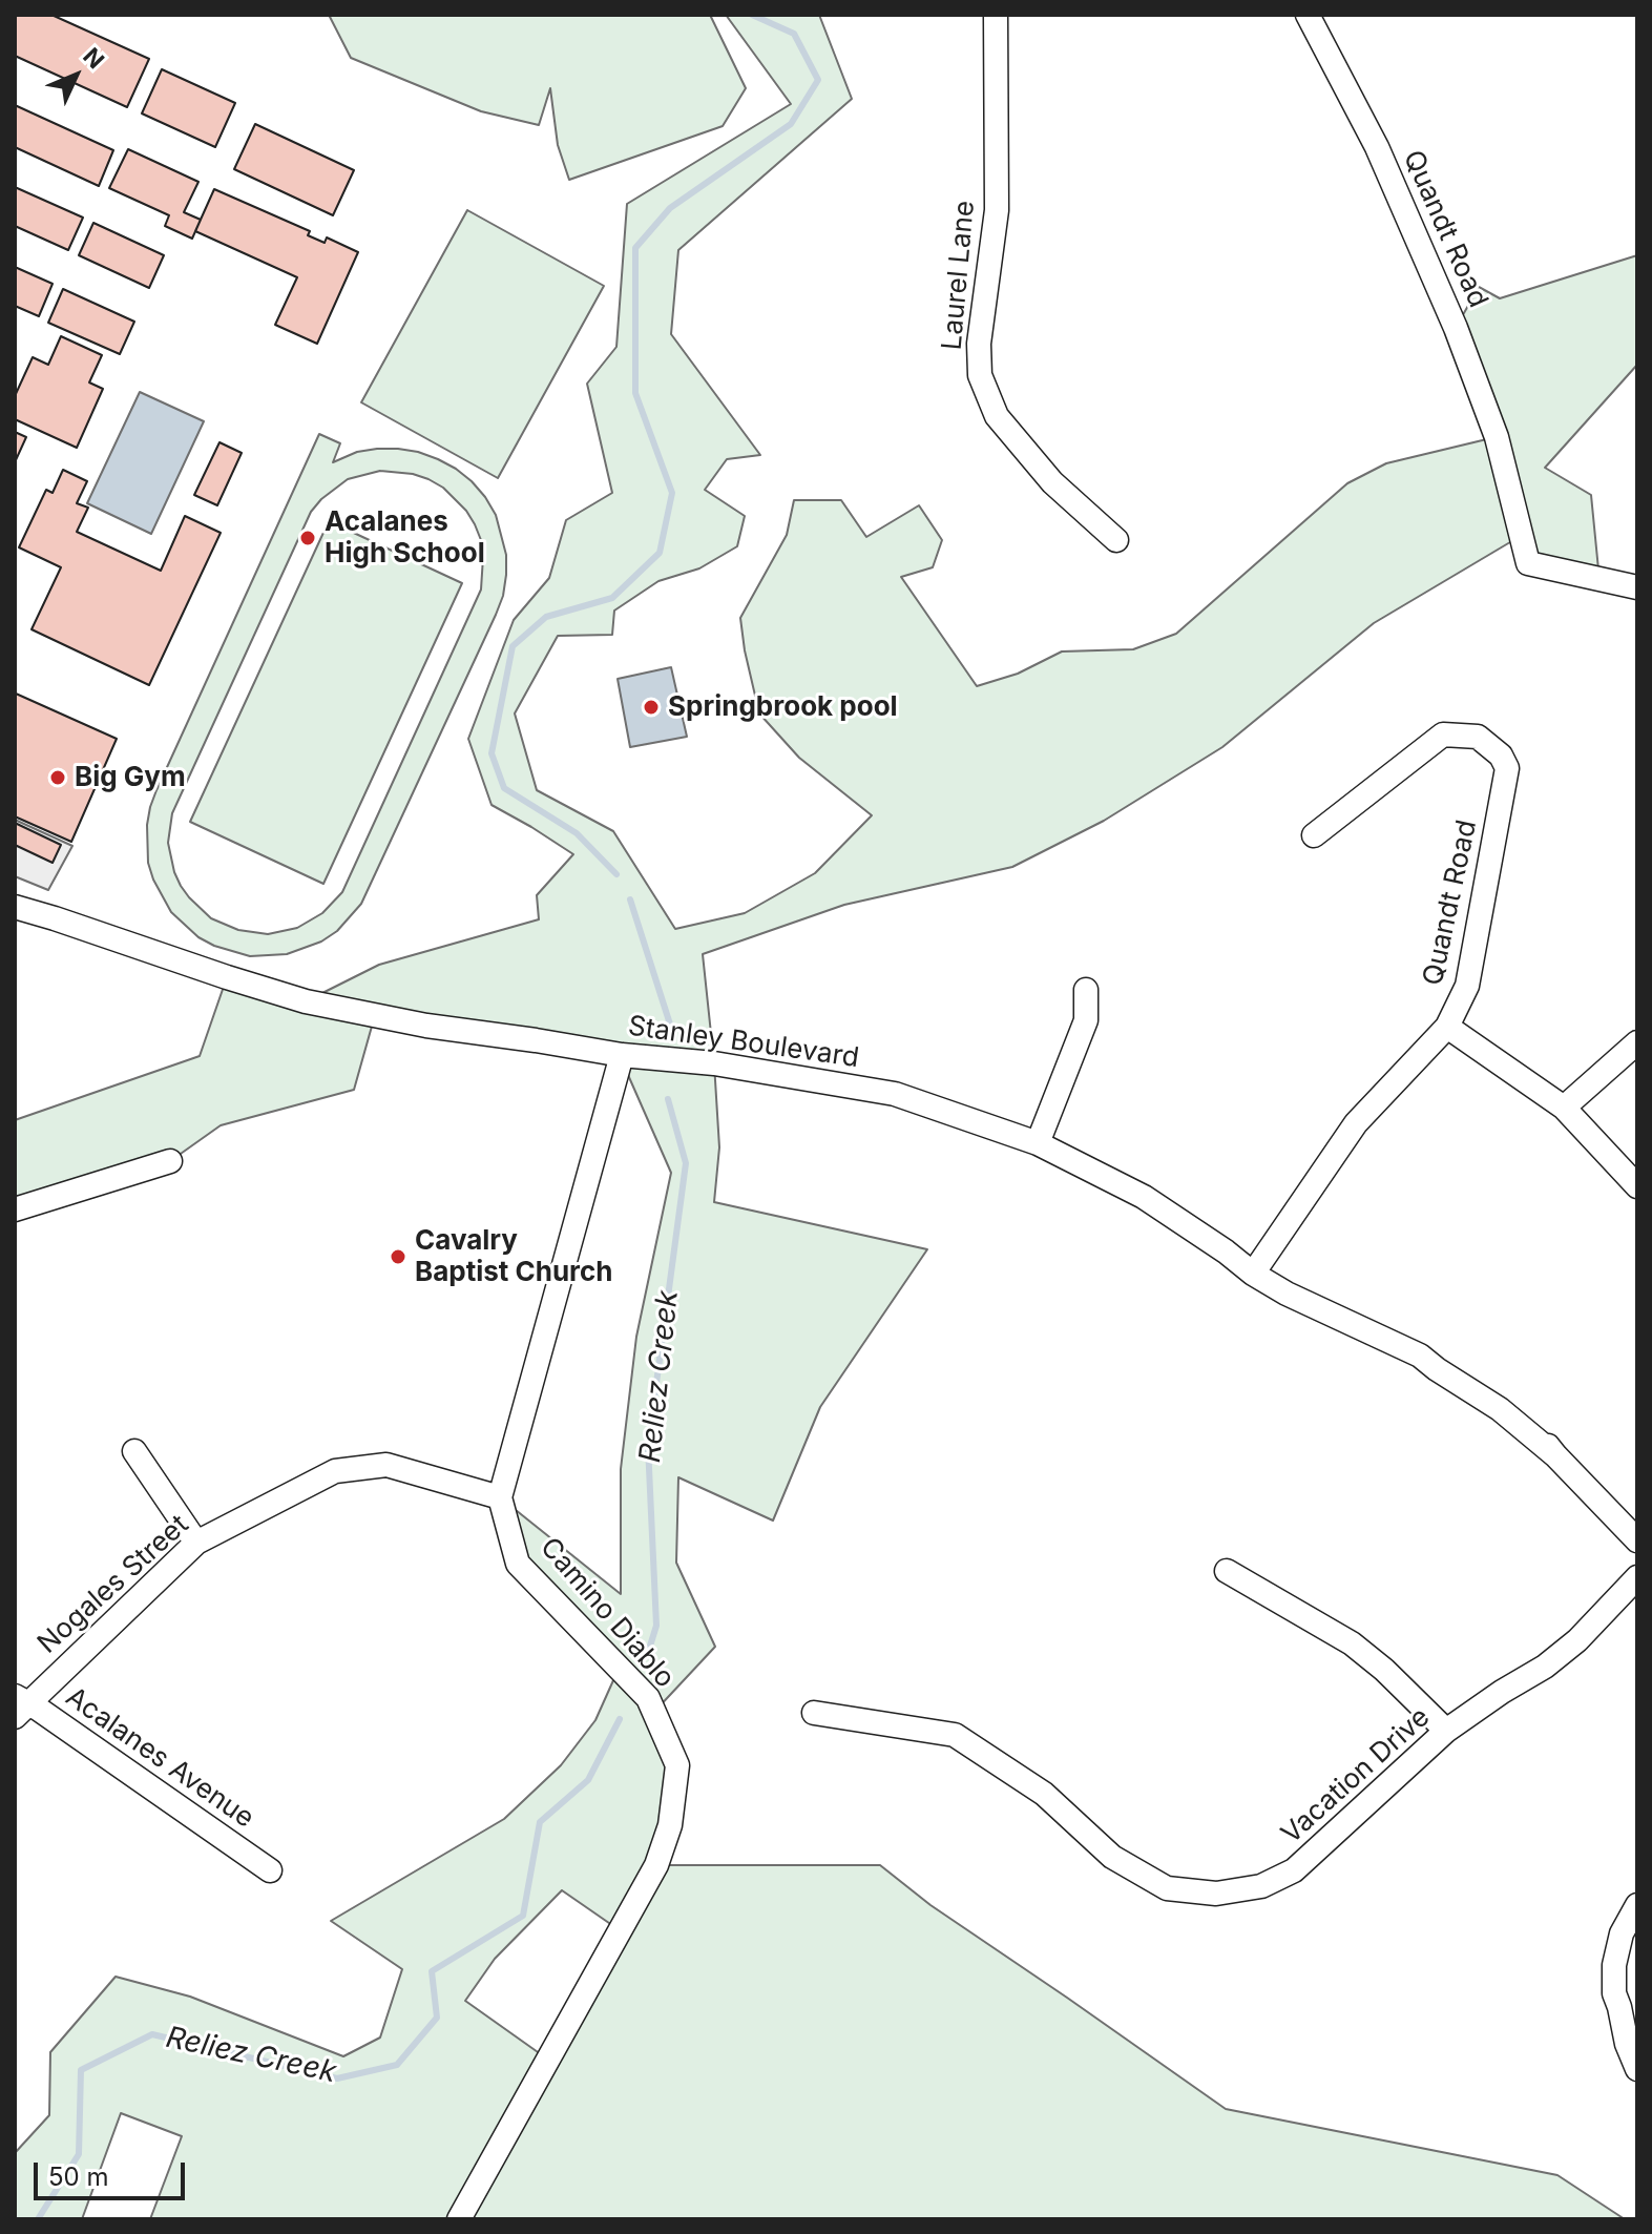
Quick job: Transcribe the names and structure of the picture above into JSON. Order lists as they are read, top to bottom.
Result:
{
  "streets": {
    "street": [
      "Quandt Road",
      "Laurel Lane",
      "Stanley Boulevard",
      "Nogales Street",
      "Camino Diablo",
      "Acalanes Avenue",
      "Vacation Drive"
    ]
  },
  "crossings": [
    ["Quandt Road", "Stanley Boulevard"],
    ["Nogales Street", "Camino Diablo"],
    ["Nogales Street", "Acalanes Avenue"]
  ],
  "water": ["Reliez Creek"],
  "places": [
    "Acalanes High School",
    "Springbrook pool",
    "Big Gym",
    "Cavalry Baptist Church"
  ],
  "scale_bar": "50 m",
  "north": "top right"
}
